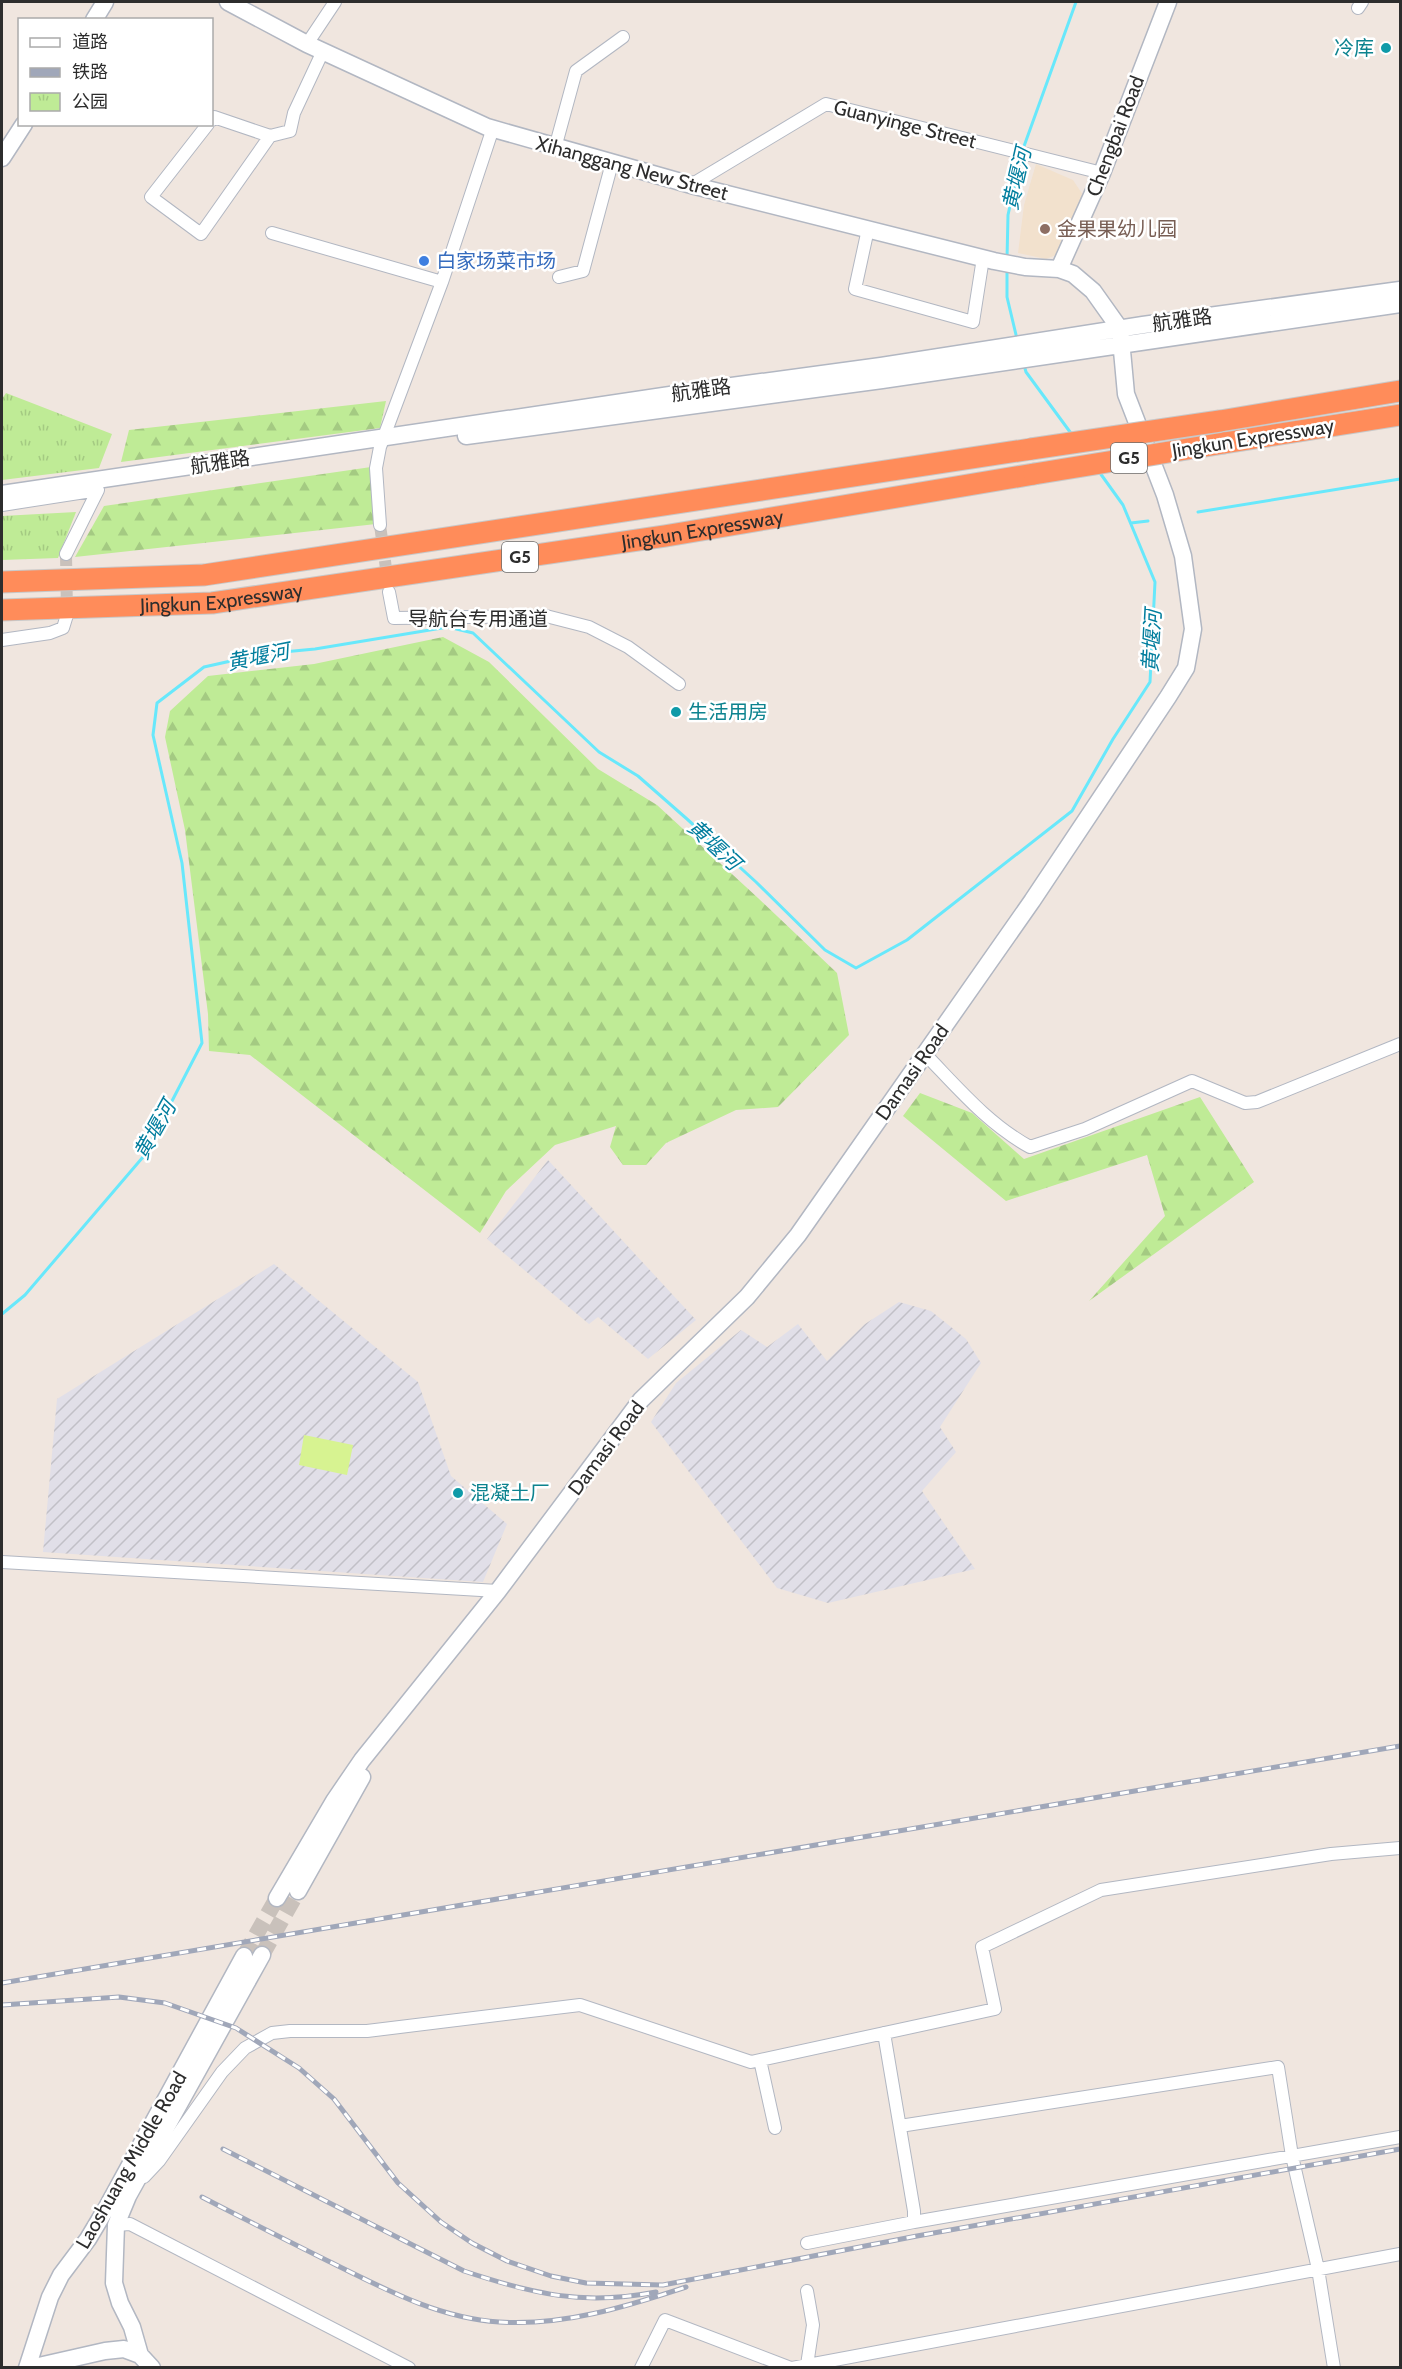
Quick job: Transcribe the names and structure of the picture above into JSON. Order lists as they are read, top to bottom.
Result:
{
  "streets": {
    "highway": ["Jingkun Expressway", "G5"],
    "street": [
      "Guanyinge Street",
      "Chengbai Road",
      "Xihanggang New Street",
      "航雅路",
      "导航台专用通道",
      "Damasi Road",
      "Laoshuang Middle Road"
    ]
  },
  "crossings": [
    ["Guanyinge Street", "Chengbai Road"],
    ["Guanyinge Street", "Xihanggang New Street"],
    ["Chengbai Road", "Xihanggang New Street"],
    ["航雅路", "Damasi Road"]
  ],
  "water": ["黄堰河"],
  "places": [
    "冷库",
    "金果果幼儿园",
    "白家场菜市场",
    "生活用房",
    "混凝土厂"
  ],
  "legend": ["道路", "铁路", "公园"]
}
